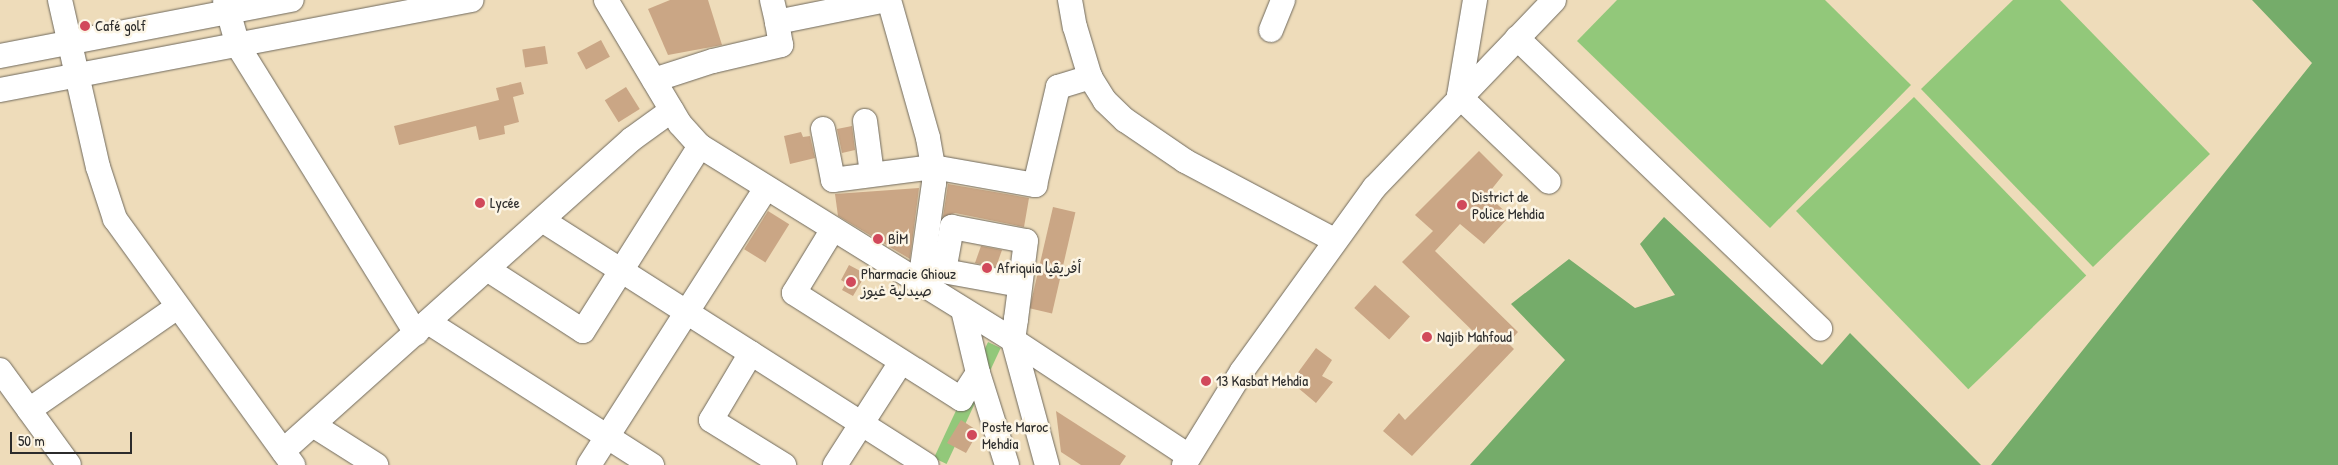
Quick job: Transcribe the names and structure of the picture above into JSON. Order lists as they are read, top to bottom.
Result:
{
  "places": [
    "Café golf",
    "Lycée",
    "District de Police Mehdia",
    "BİM",
    "Afriquia أفريقيا",
    "Pharmacie Ghiouz صيدلية غيوز",
    "Najib Mahfoud",
    "13 Kasbat Mehdia",
    "Poste Maroc Mehdia"
  ],
  "scale_bar": "50 m"
}
